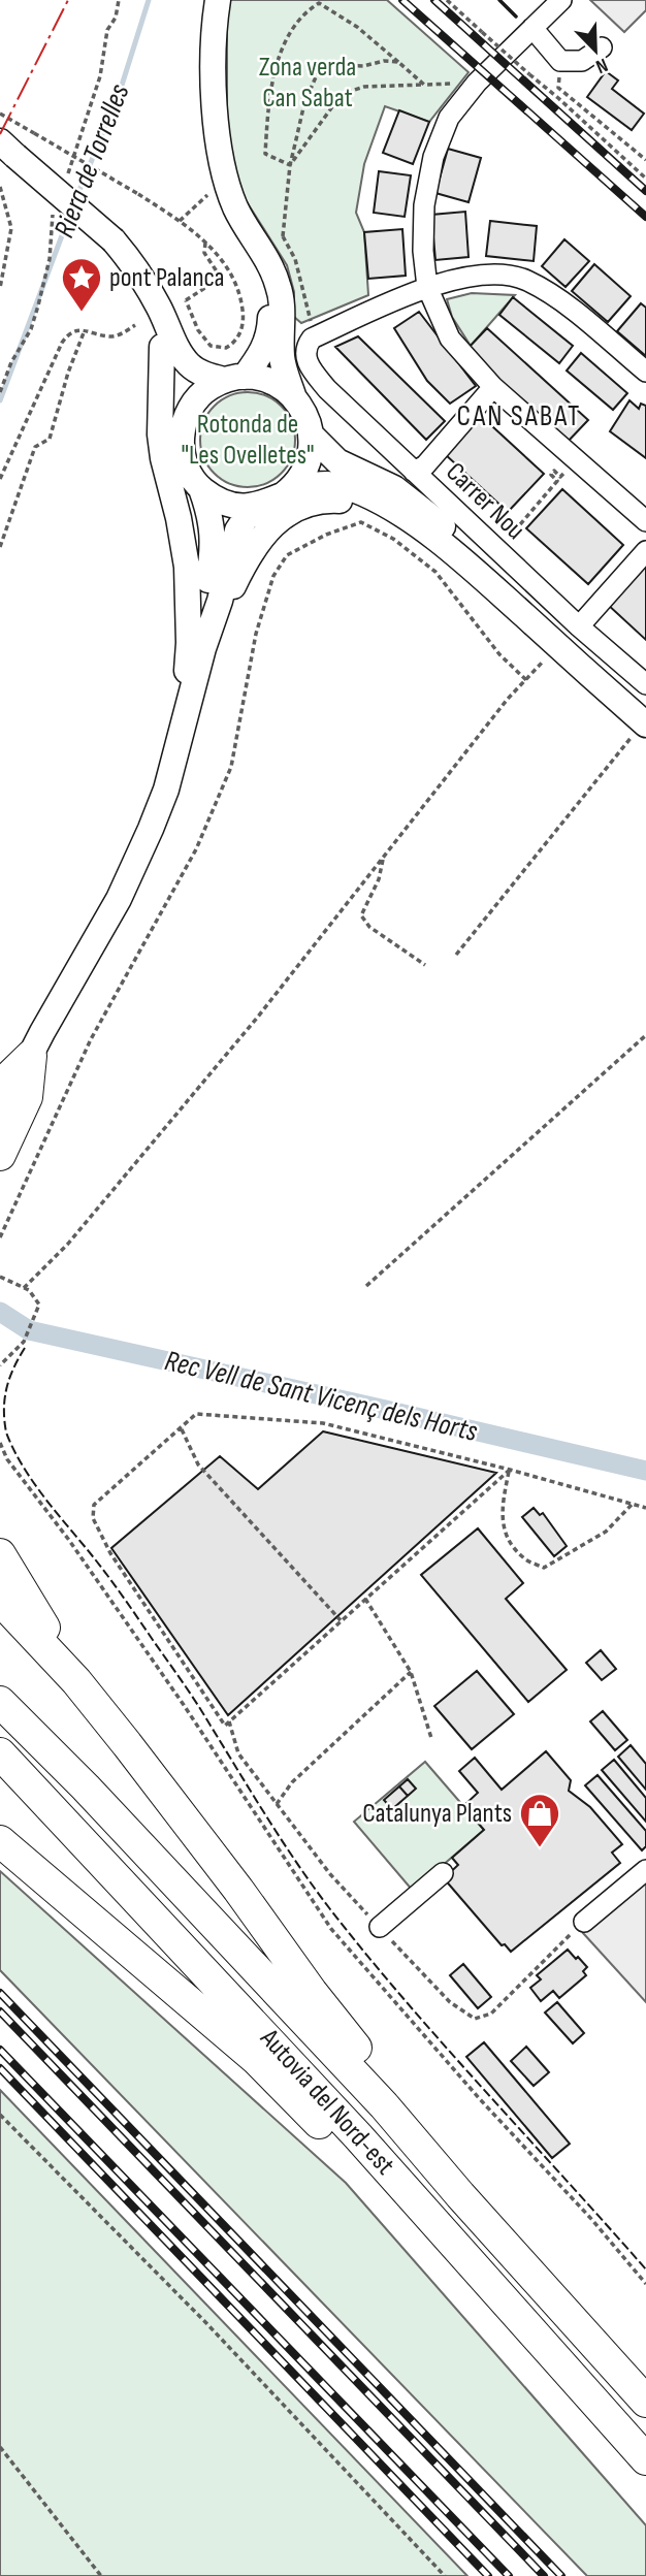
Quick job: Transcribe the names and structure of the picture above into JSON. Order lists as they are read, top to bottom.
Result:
{
  "streets": {
    "highway": ["Autovia del Nord-est"],
    "street": ["Carrer Nou"]
  },
  "districts": ["CAN SABAT"],
  "water": ["Riera de Torrelles", "Rec Vell de Sant Vicenç dels Horts"],
  "parks": ["Zona verda Can Sabat", "Rotonda de \"Les Ovelletes\""],
  "places": {
    "place": ["pont Palanca"],
    "shop": ["Catalunya Plants"]
  },
  "north": "bottom right"
}
